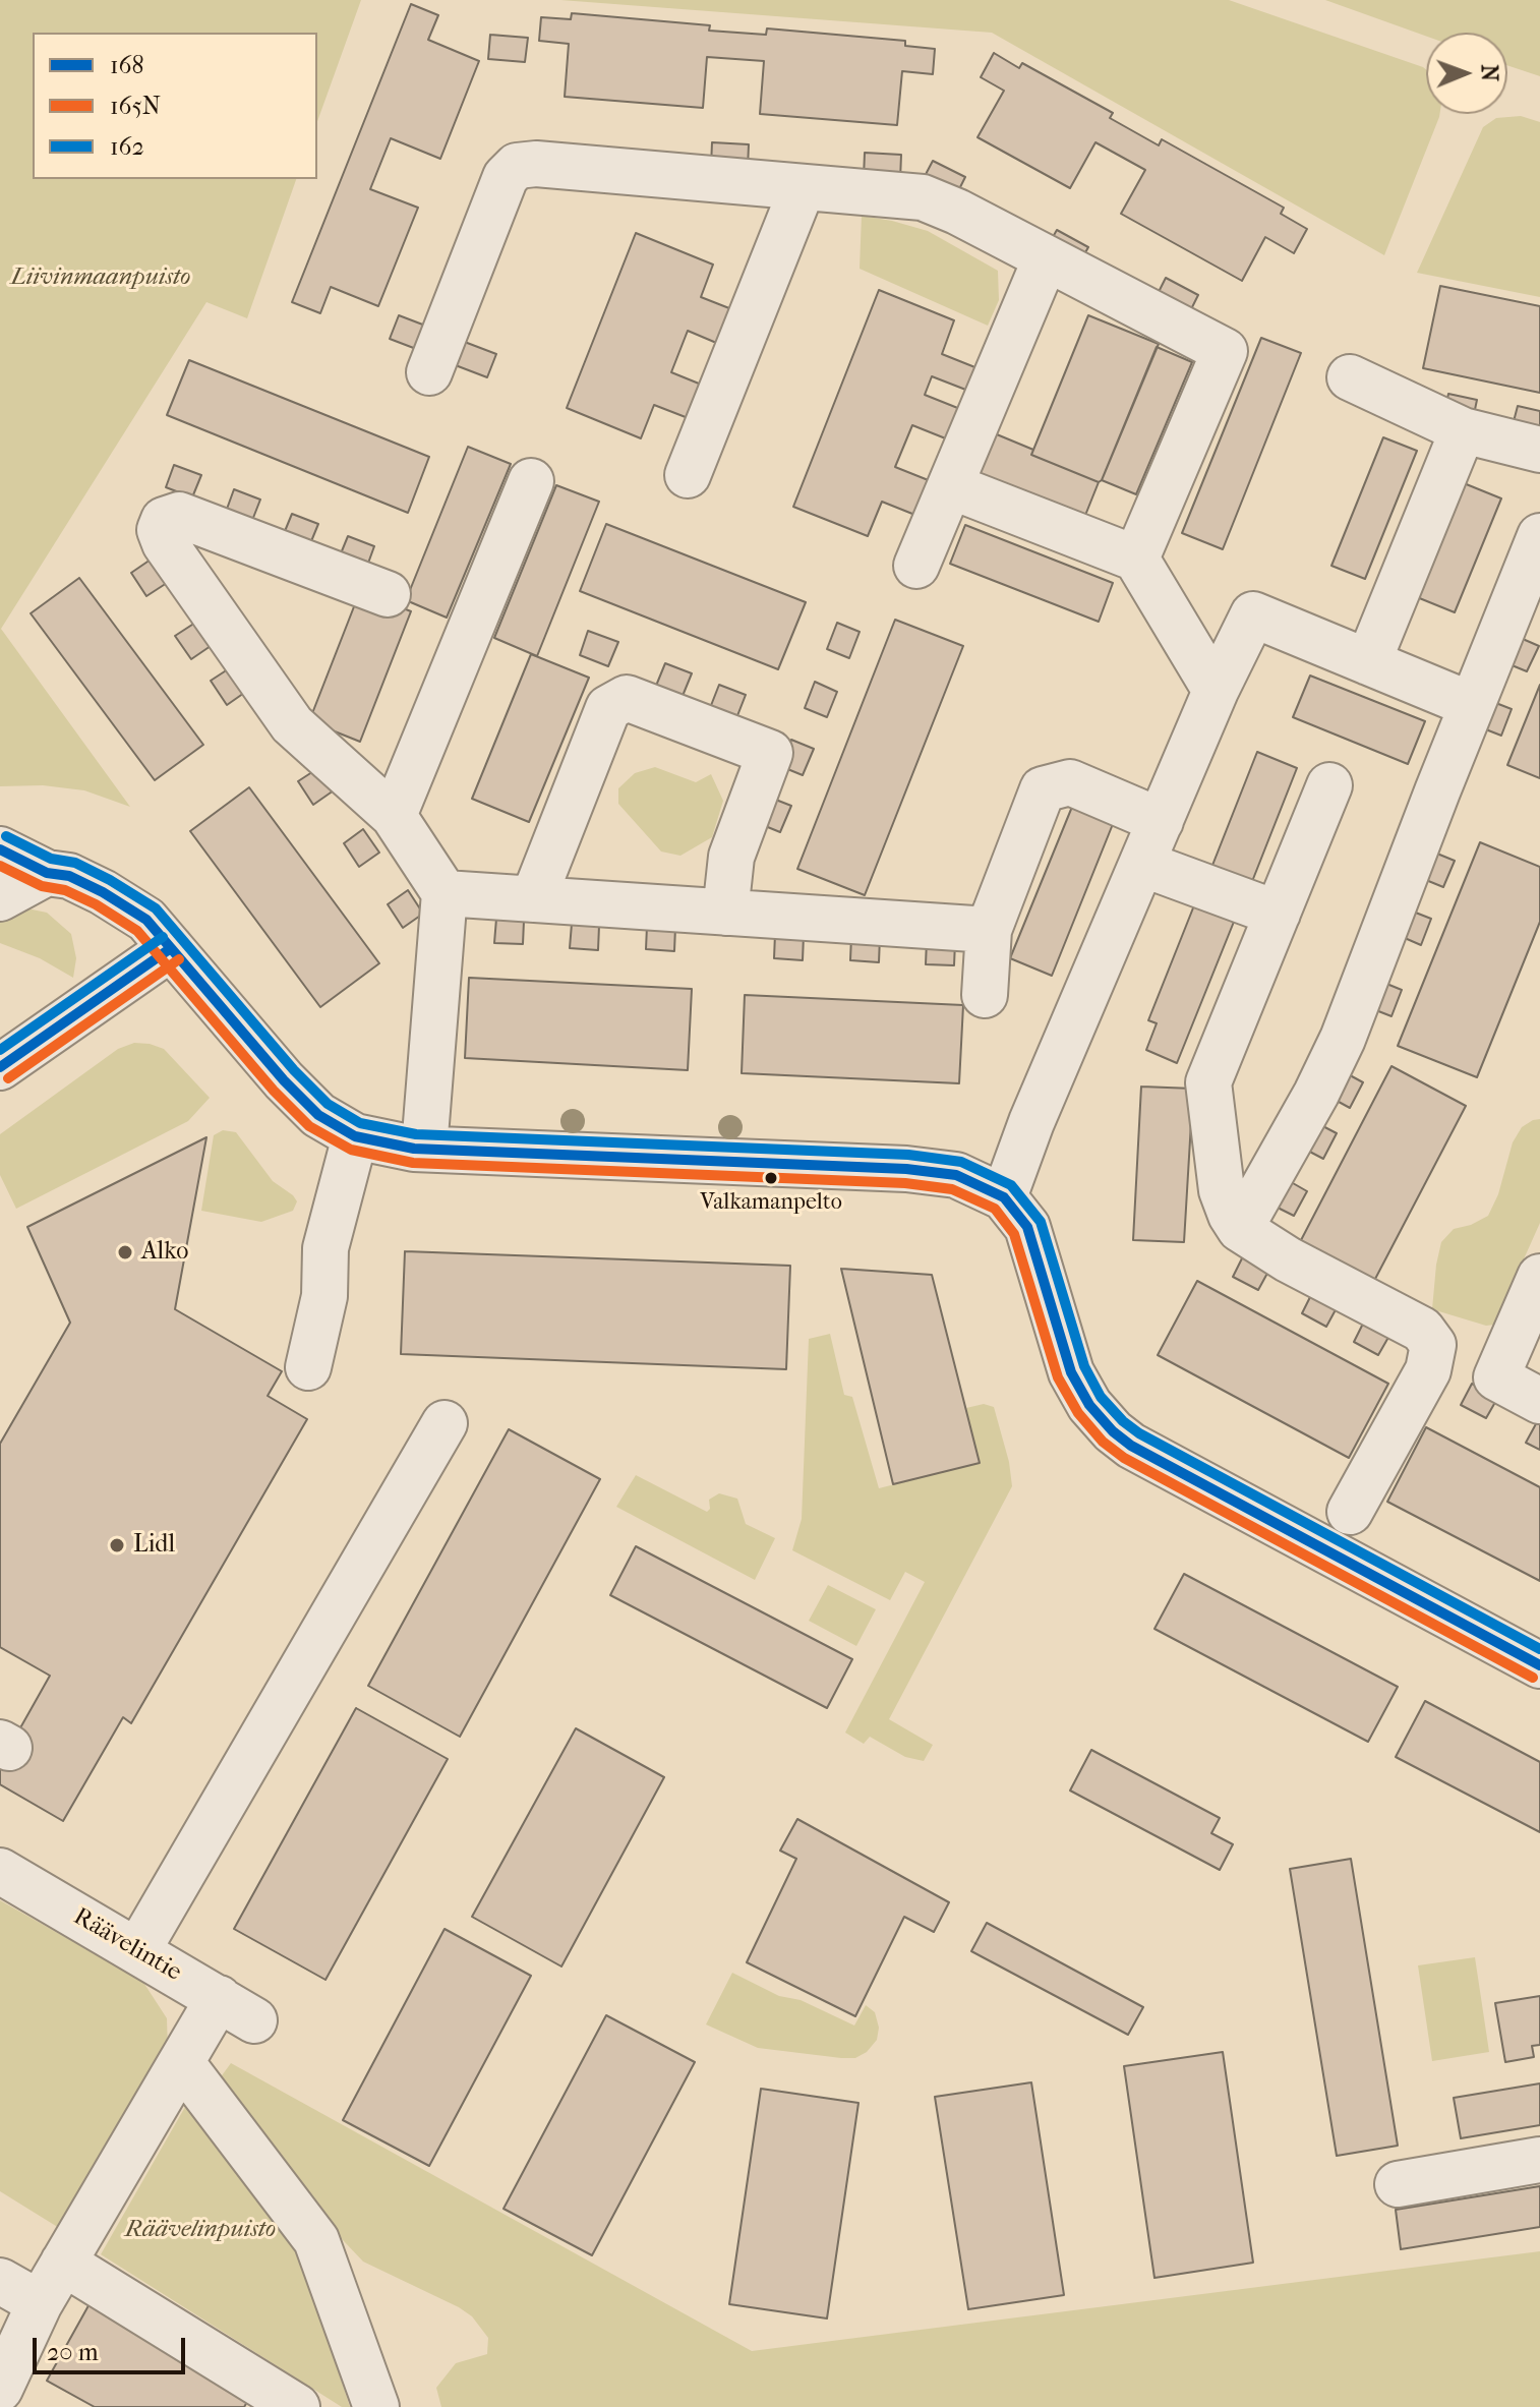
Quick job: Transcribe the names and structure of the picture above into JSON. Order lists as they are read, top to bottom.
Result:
{
  "streets": {
    "street": ["Räävelintie"]
  },
  "parks": ["Liivinmaanpuisto", "Räävelinpuisto"],
  "places": ["Valkamanpelto", "Alko", "Lidl"],
  "lines": ["transit line 162", "transit line 168", "transit line 165N"],
  "legend": ["168", "165N", "162"],
  "scale_bar": "20 m",
  "north": "right"
}
